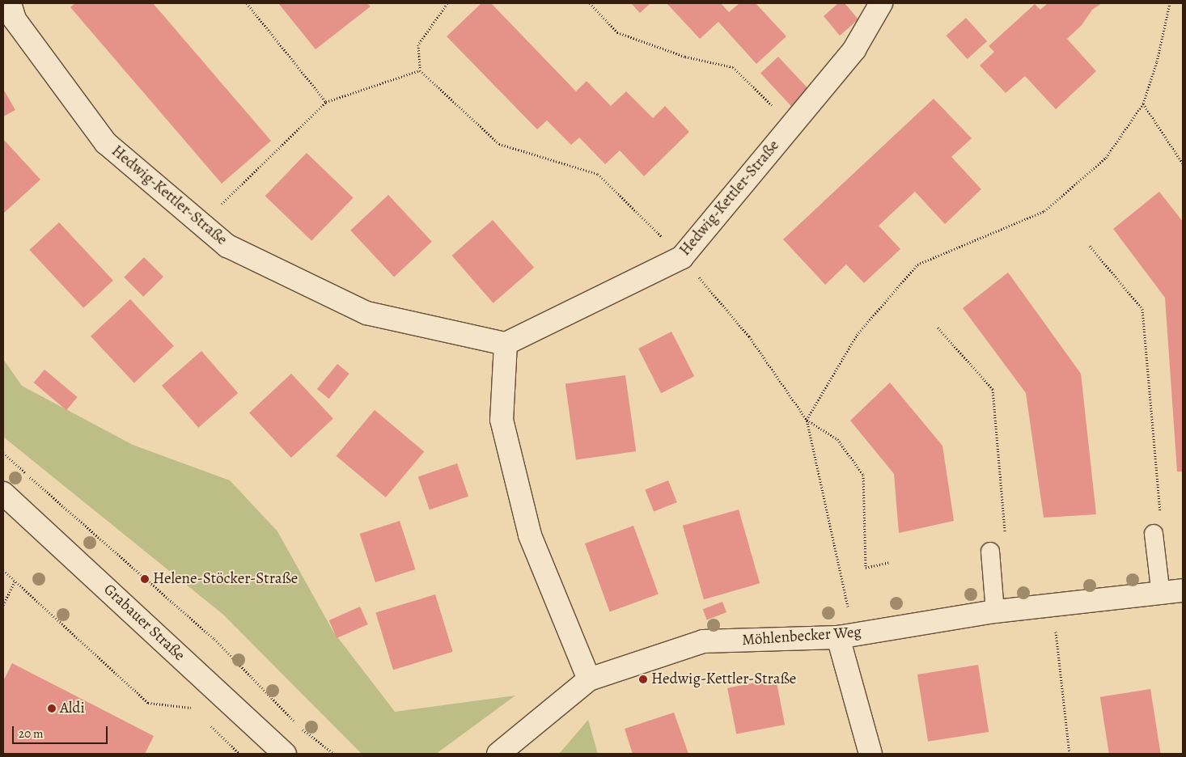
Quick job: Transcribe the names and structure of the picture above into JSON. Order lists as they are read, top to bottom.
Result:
{
  "streets": {
    "street": ["Hedwig-Kettler-Straße", "Grabauer Straße", "Möhlenbecker Weg"]
  },
  "places": ["Helene-Stöcker-Straße", "Hedwig-Kettler-Straße", "Aldi"],
  "scale_bar": "20 m"
}
